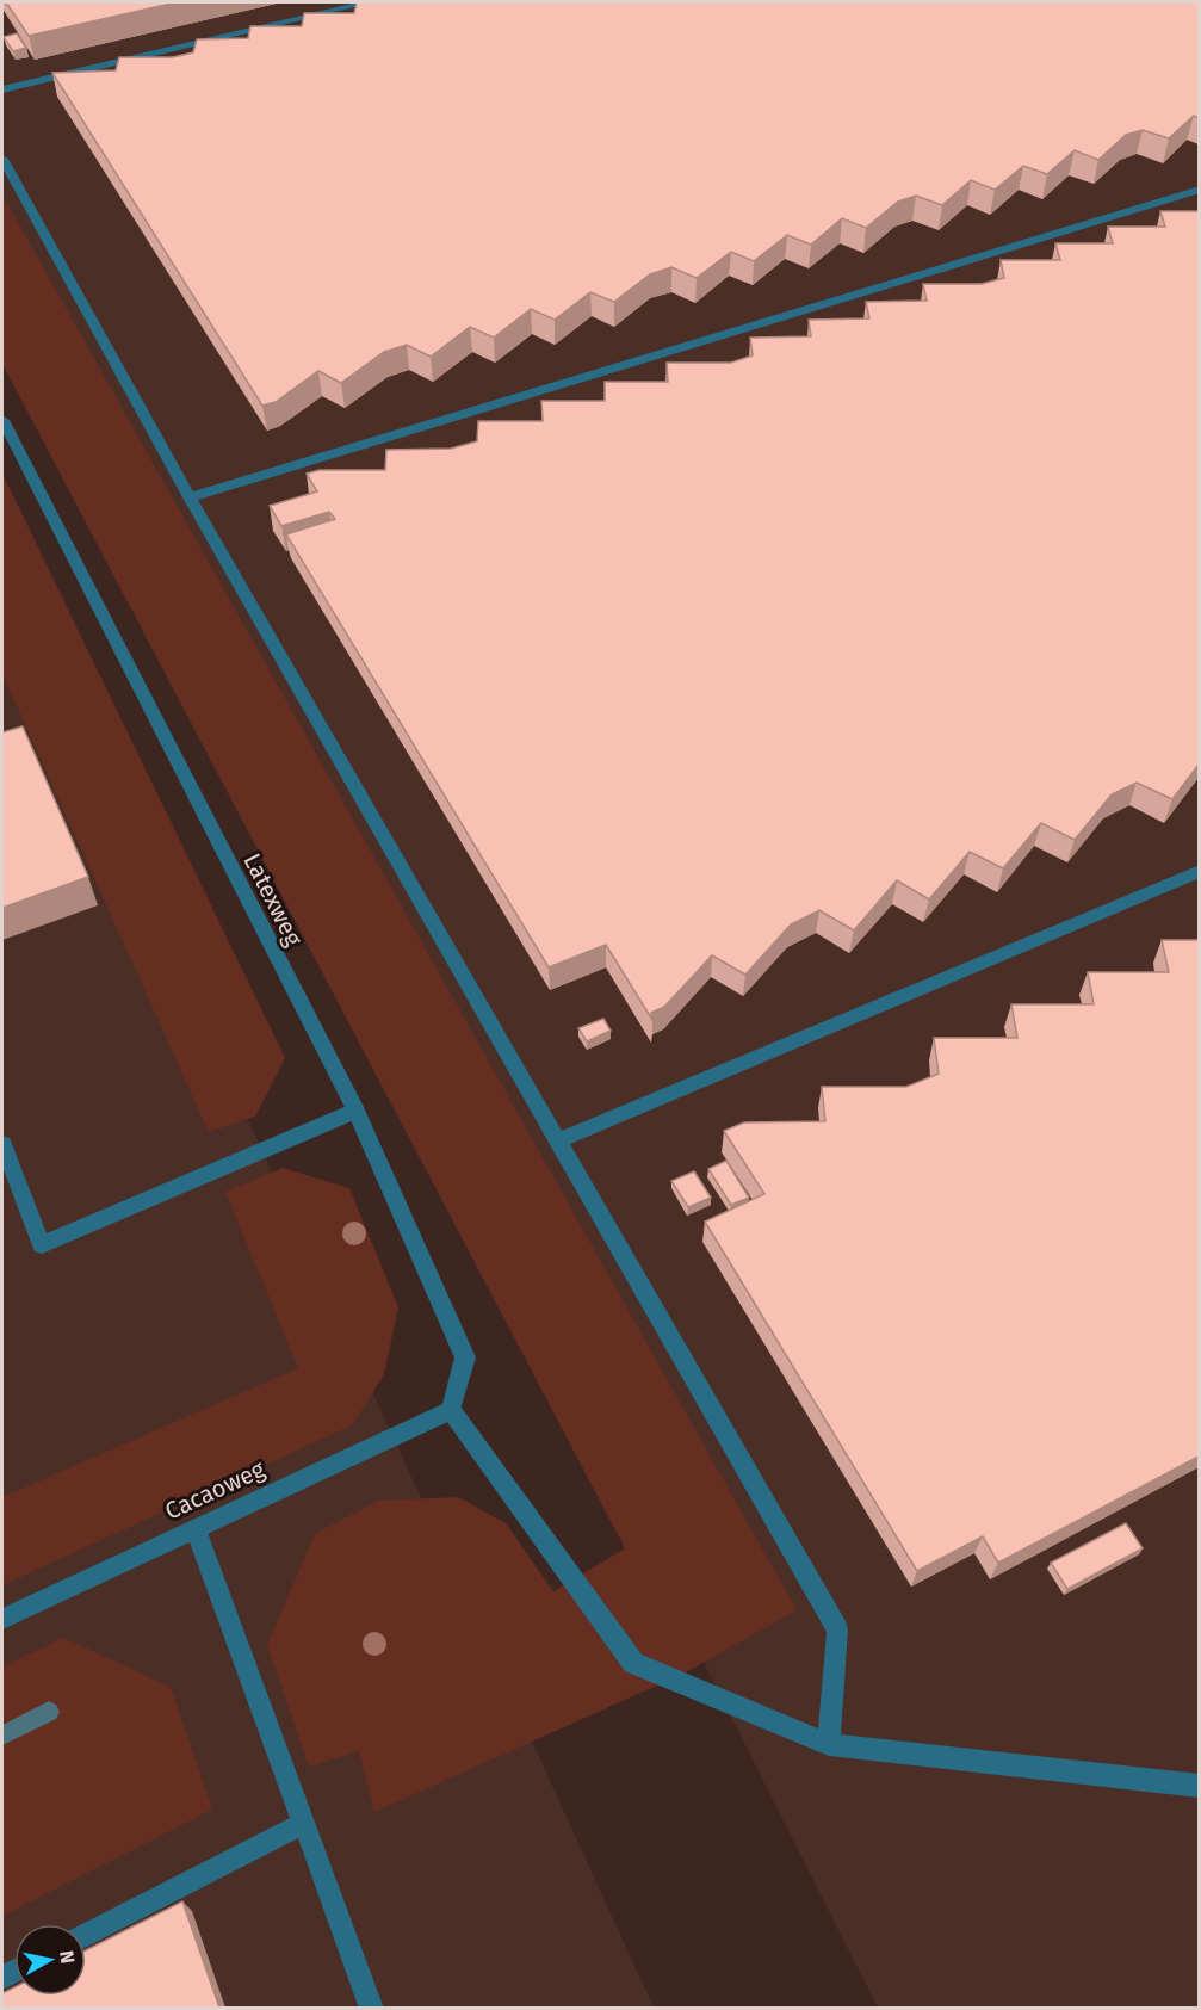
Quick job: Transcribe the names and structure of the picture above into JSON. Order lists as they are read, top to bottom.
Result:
{
  "streets": {
    "street": ["Latexweg", "Cacaoweg"]
  },
  "crossings": [
    ["Latexweg", "Cacaoweg"]
  ],
  "north": "right"
}
